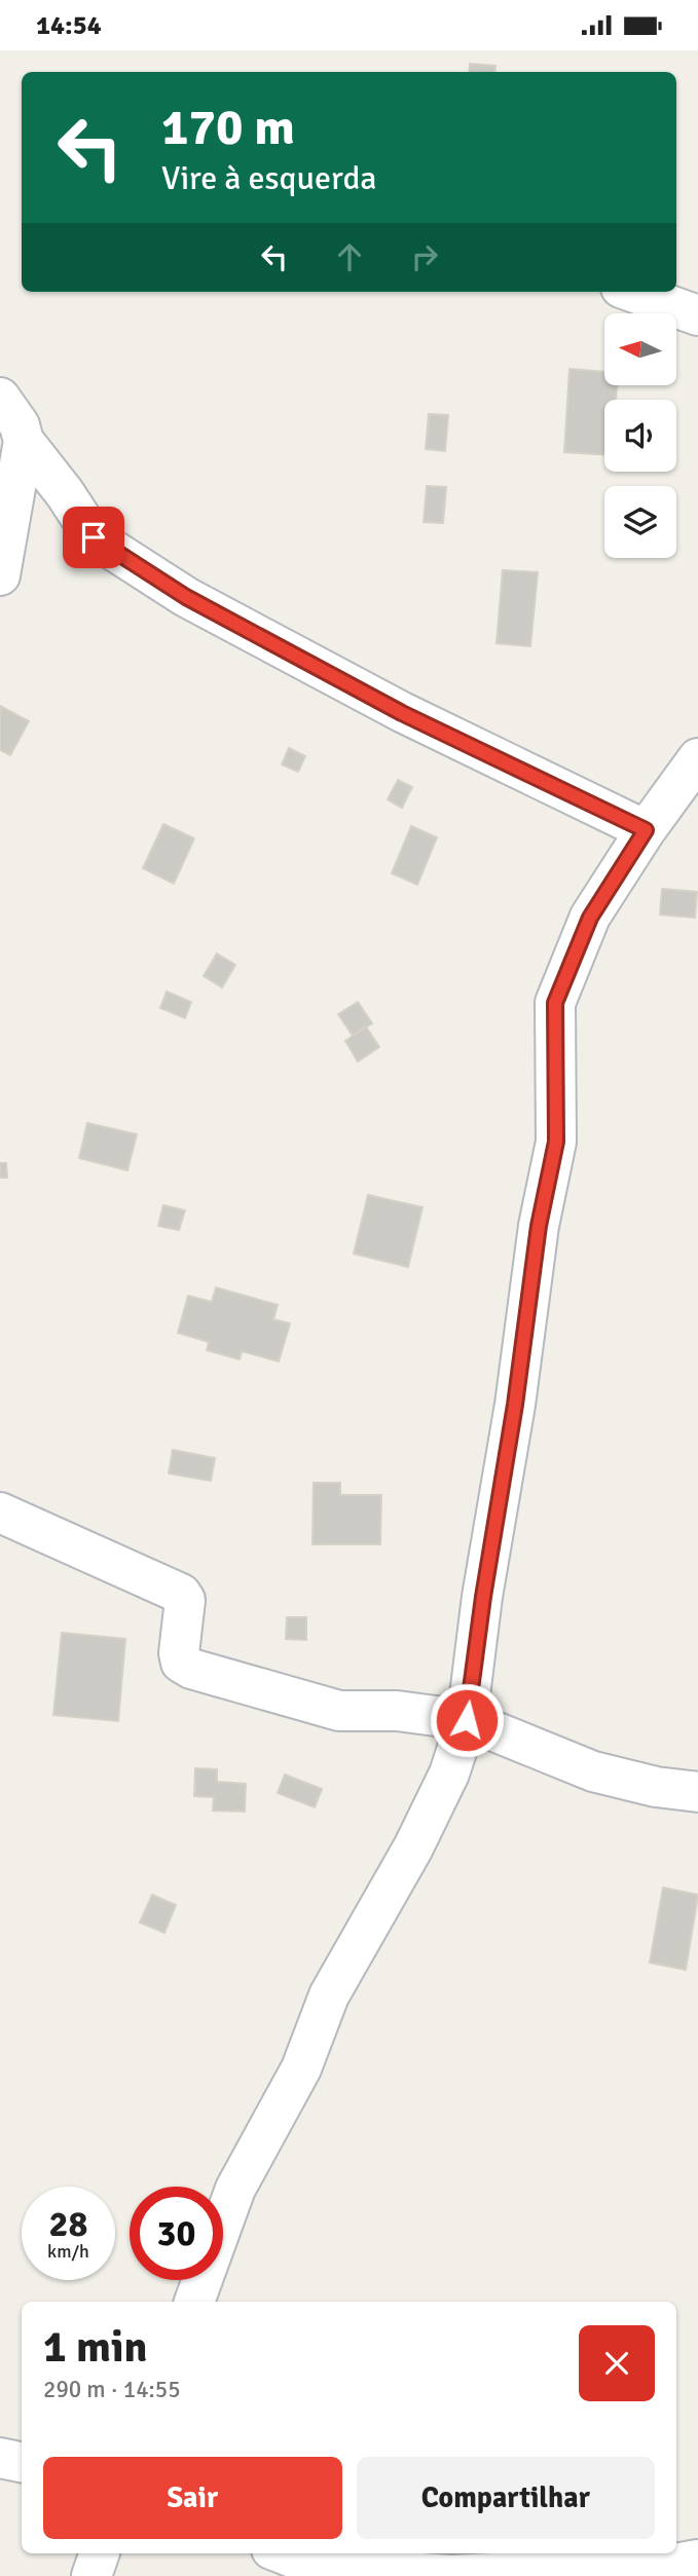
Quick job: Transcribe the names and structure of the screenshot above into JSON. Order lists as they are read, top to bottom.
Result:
{
  "north": "left",
  "page": {
    "status": "14:54",
    "turn": ["170 m", "Vire à esquerda"],
    "speed": "28 km/h",
    "limit": "30",
    "heading": ["1 min", "290 m · 14:55"],
    "buttons": ["Sair", "Compartilhar"]
  }
}
